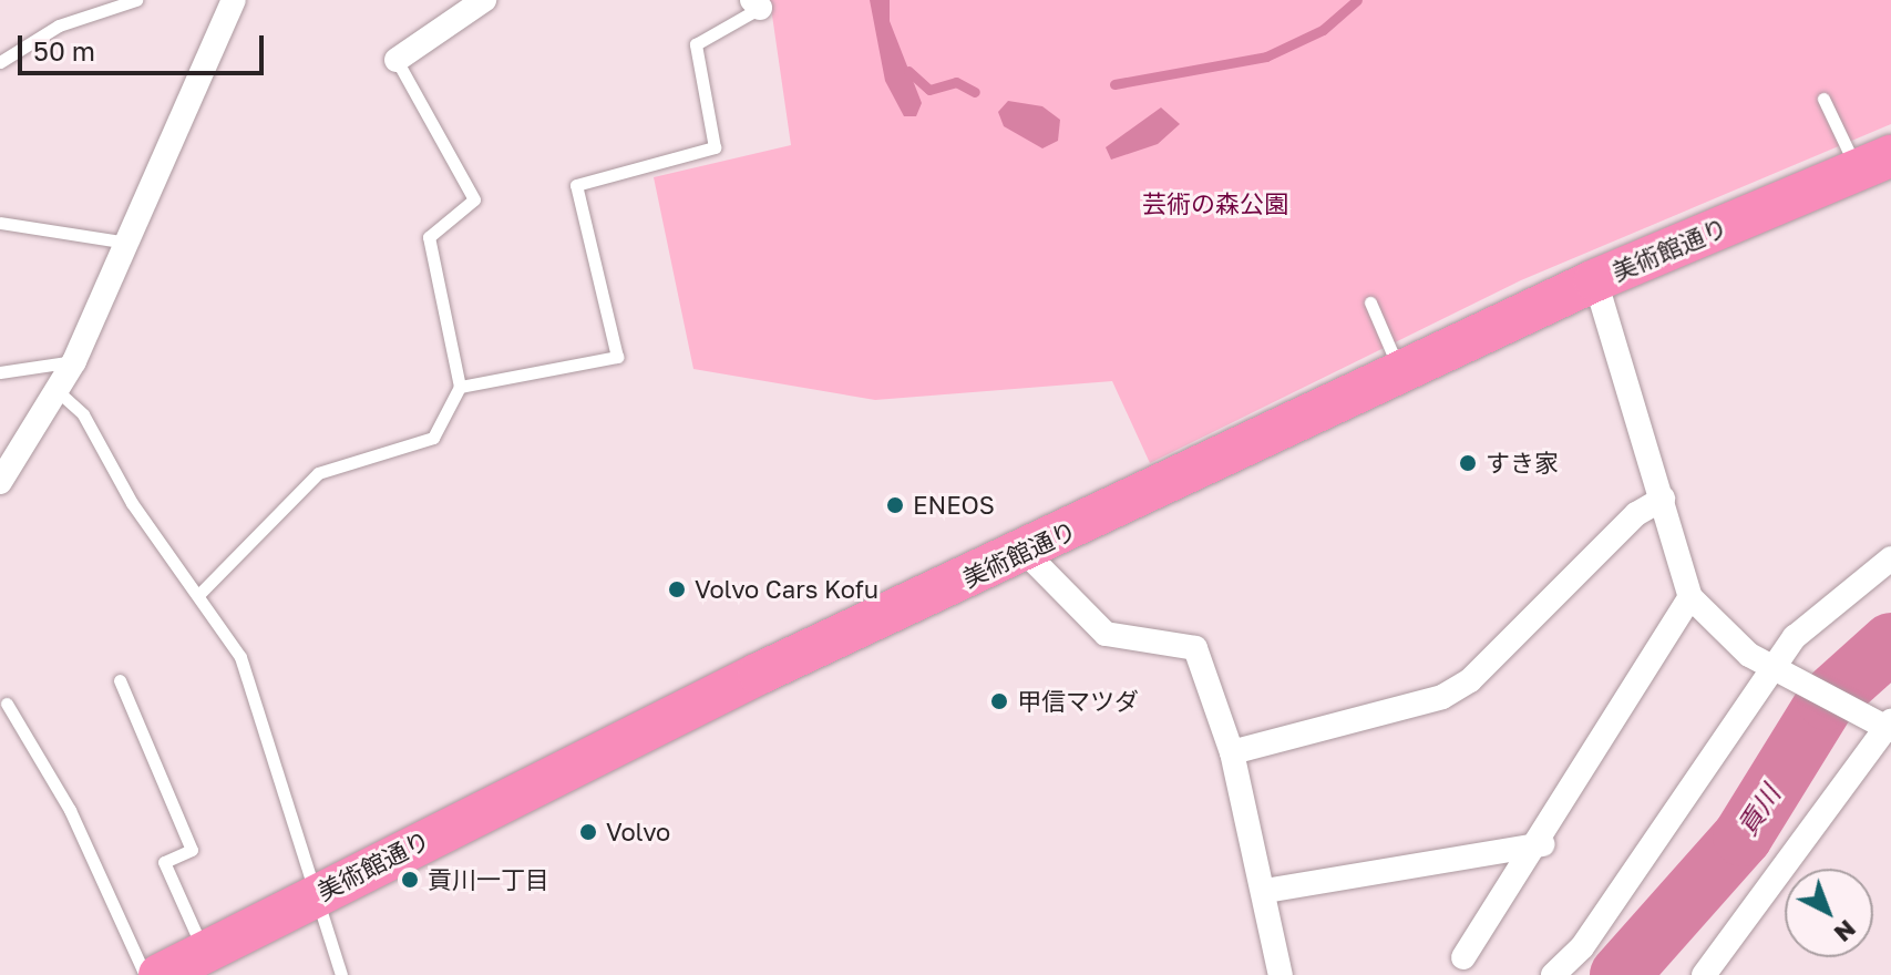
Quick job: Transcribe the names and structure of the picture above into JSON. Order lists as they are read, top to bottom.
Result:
{
  "streets": {
    "highway": ["美術館通り"]
  },
  "water": ["貢川"],
  "parks": ["芸術の森公園"],
  "places": [
    "すき家",
    "ENEOS",
    "Volvo Cars Kofu",
    "甲信マツダ",
    "Volvo",
    "貢川一丁目"
  ],
  "scale_bar": "50 m",
  "north": "bottom right"
}
